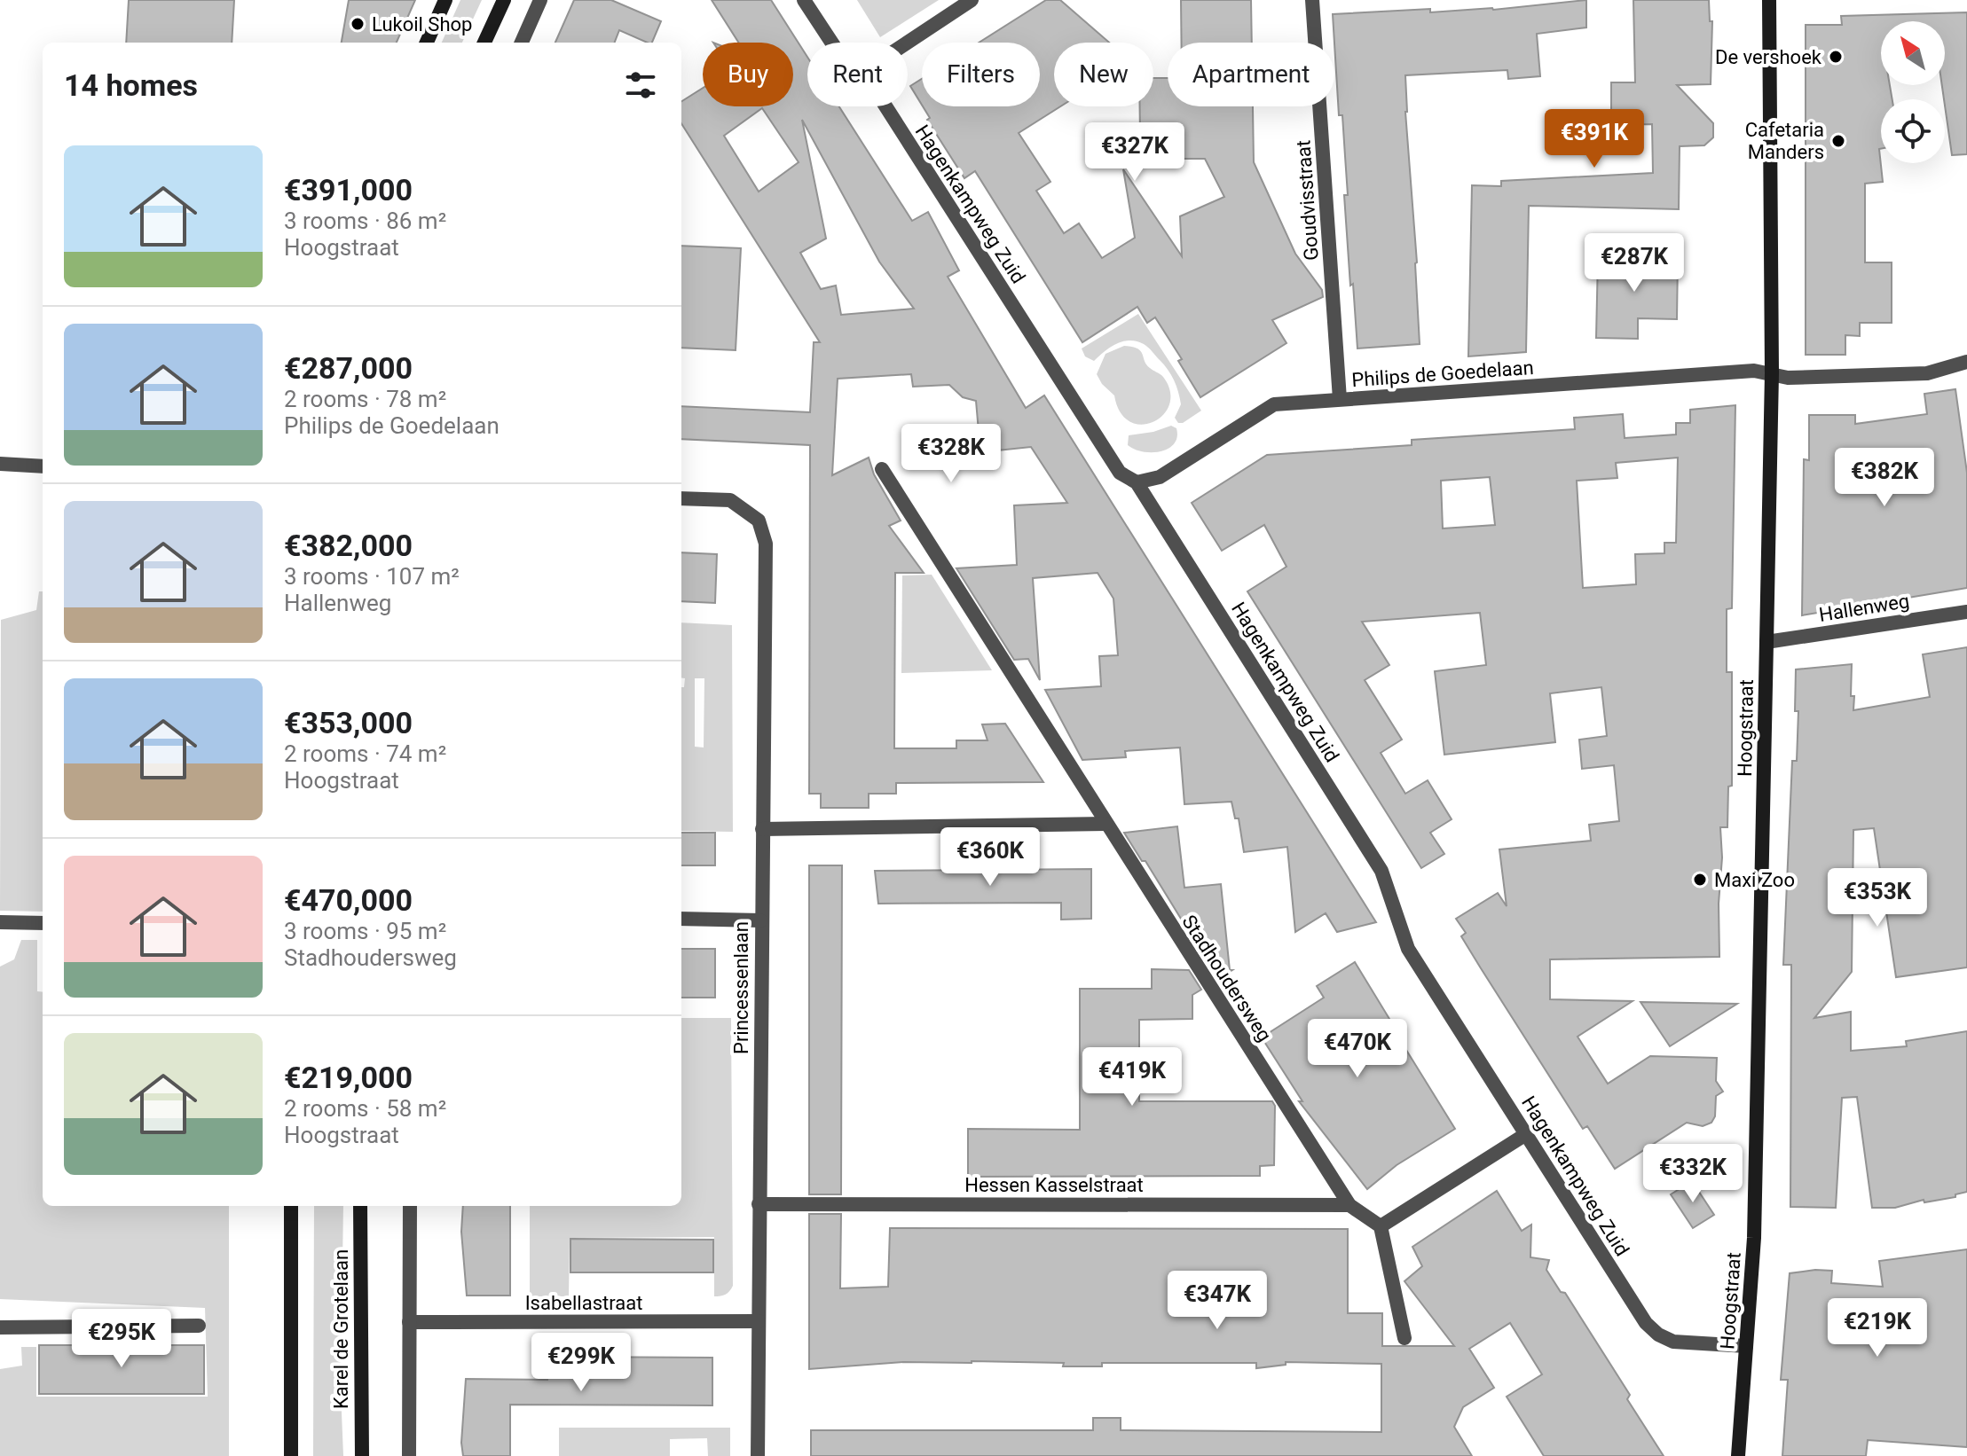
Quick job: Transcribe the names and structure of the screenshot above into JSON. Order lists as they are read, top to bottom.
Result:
{
  "streets": {
    "street": [
      "Goudvisstraat",
      "Hagenkampweg Zuid",
      "Philips de Goedelaan",
      "Hallenweg",
      "Hoogstraat",
      "Stadhoudersweg",
      "Princessenlaan",
      "Hessen Kasselstraat",
      "Isabellastraat",
      "Karel de Grotelaan"
    ]
  },
  "crossings": [
    ["Goudvisstraat", "Philips de Goedelaan"],
    ["Hagenkampweg Zuid", "Philips de Goedelaan"],
    ["Hagenkampweg Zuid", "Hoogstraat"],
    ["Philips de Goedelaan", "Hoogstraat"],
    ["Hallenweg", "Hoogstraat"],
    ["Stadhoudersweg", "Hessen Kasselstraat"],
    ["Princessenlaan", "Hessen Kasselstraat"],
    ["Princessenlaan", "Isabellastraat"]
  ],
  "places": [
    "Lukoil Shop",
    "De vershoek",
    "Cafetaria Manders",
    "Maxi Zoo"
  ],
  "north": "top left",
  "page": {
    "chip": [
      "Buy",
      "Rent",
      "Filters",
      "New",
      "Apartment"
    ],
    "heading": "14 homes",
    "price": [
      "€391K",
      "€327K",
      "€287K",
      "€328K",
      "€382K",
      "€360K",
      "€353K",
      "€470K",
      "€419K",
      "€332K",
      "€347K",
      "€219K",
      "€295K",
      "€299K"
    ],
    "list": [
      {
        "name": "€391,000",
        "note": "3 rooms · 86 m² · Hoogstraat"
      },
      {
        "name": "€287,000",
        "note": "2 rooms · 78 m² · Philips de Goedelaan"
      },
      {
        "name": "€382,000",
        "note": "3 rooms · 107 m² · Hallenweg"
      },
      {
        "name": "€353,000",
        "note": "2 rooms · 74 m² · Hoogstraat"
      },
      {
        "name": "€470,000",
        "note": "3 rooms · 95 m² · Stadhoudersweg"
      },
      {
        "name": "€219,000",
        "note": "2 rooms · 58 m² · Hoogstraat"
      }
    ]
  }
}
